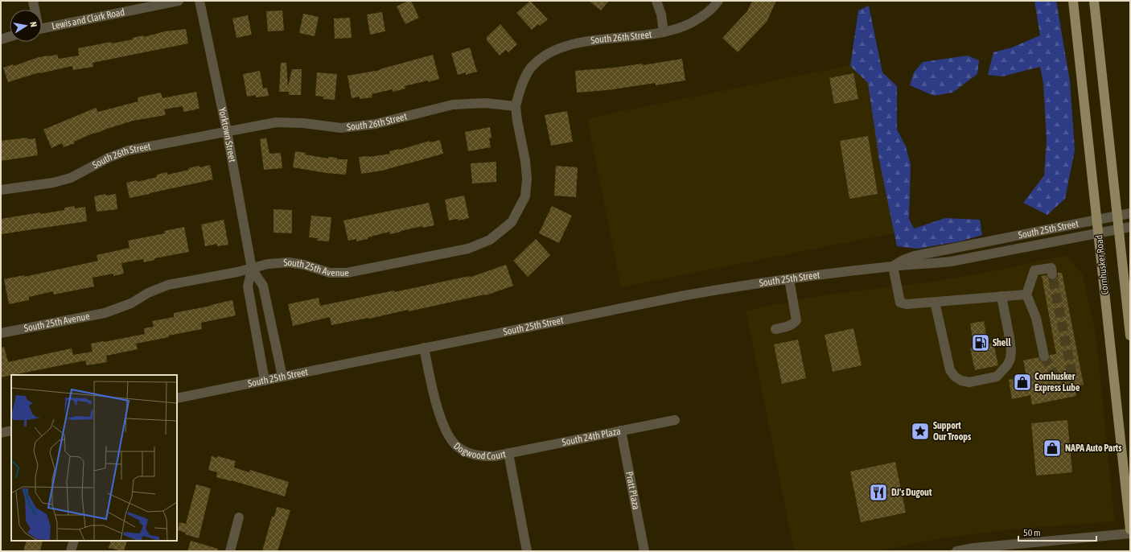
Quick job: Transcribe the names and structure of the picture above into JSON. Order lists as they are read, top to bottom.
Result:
{
  "streets": {
    "main road": ["Cornhusker Road"],
    "street": [
      "Lewis and Clark Road",
      "South 26th Street",
      "Yorktown Street",
      "South 25th Street",
      "South 25th Avenue",
      "South 24th Plaza",
      "Dogwood Court",
      "Pratt Plaza"
    ]
  },
  "crossings": [
    ["South 26th Street", "Yorktown Street"],
    ["South 26th Street", "South 25th Avenue"],
    ["Yorktown Street", "South 25th Street"],
    ["Yorktown Street", "South 25th Avenue"],
    ["South 25th Street", "Cornhusker Road"],
    ["South 25th Street", "Dogwood Court"],
    ["South 24th Plaza", "Dogwood Court"],
    ["South 24th Plaza", "Pratt Plaza"]
  ],
  "places": {
    "fuel station": ["Shell"],
    "shop": ["Cornhusker Express Lube", "NAPA Auto Parts"],
    "place": ["Support Our Troops"],
    "restaurant": ["DJ's Dugout"]
  },
  "scale_bar": "50 m",
  "north": "right"
}
